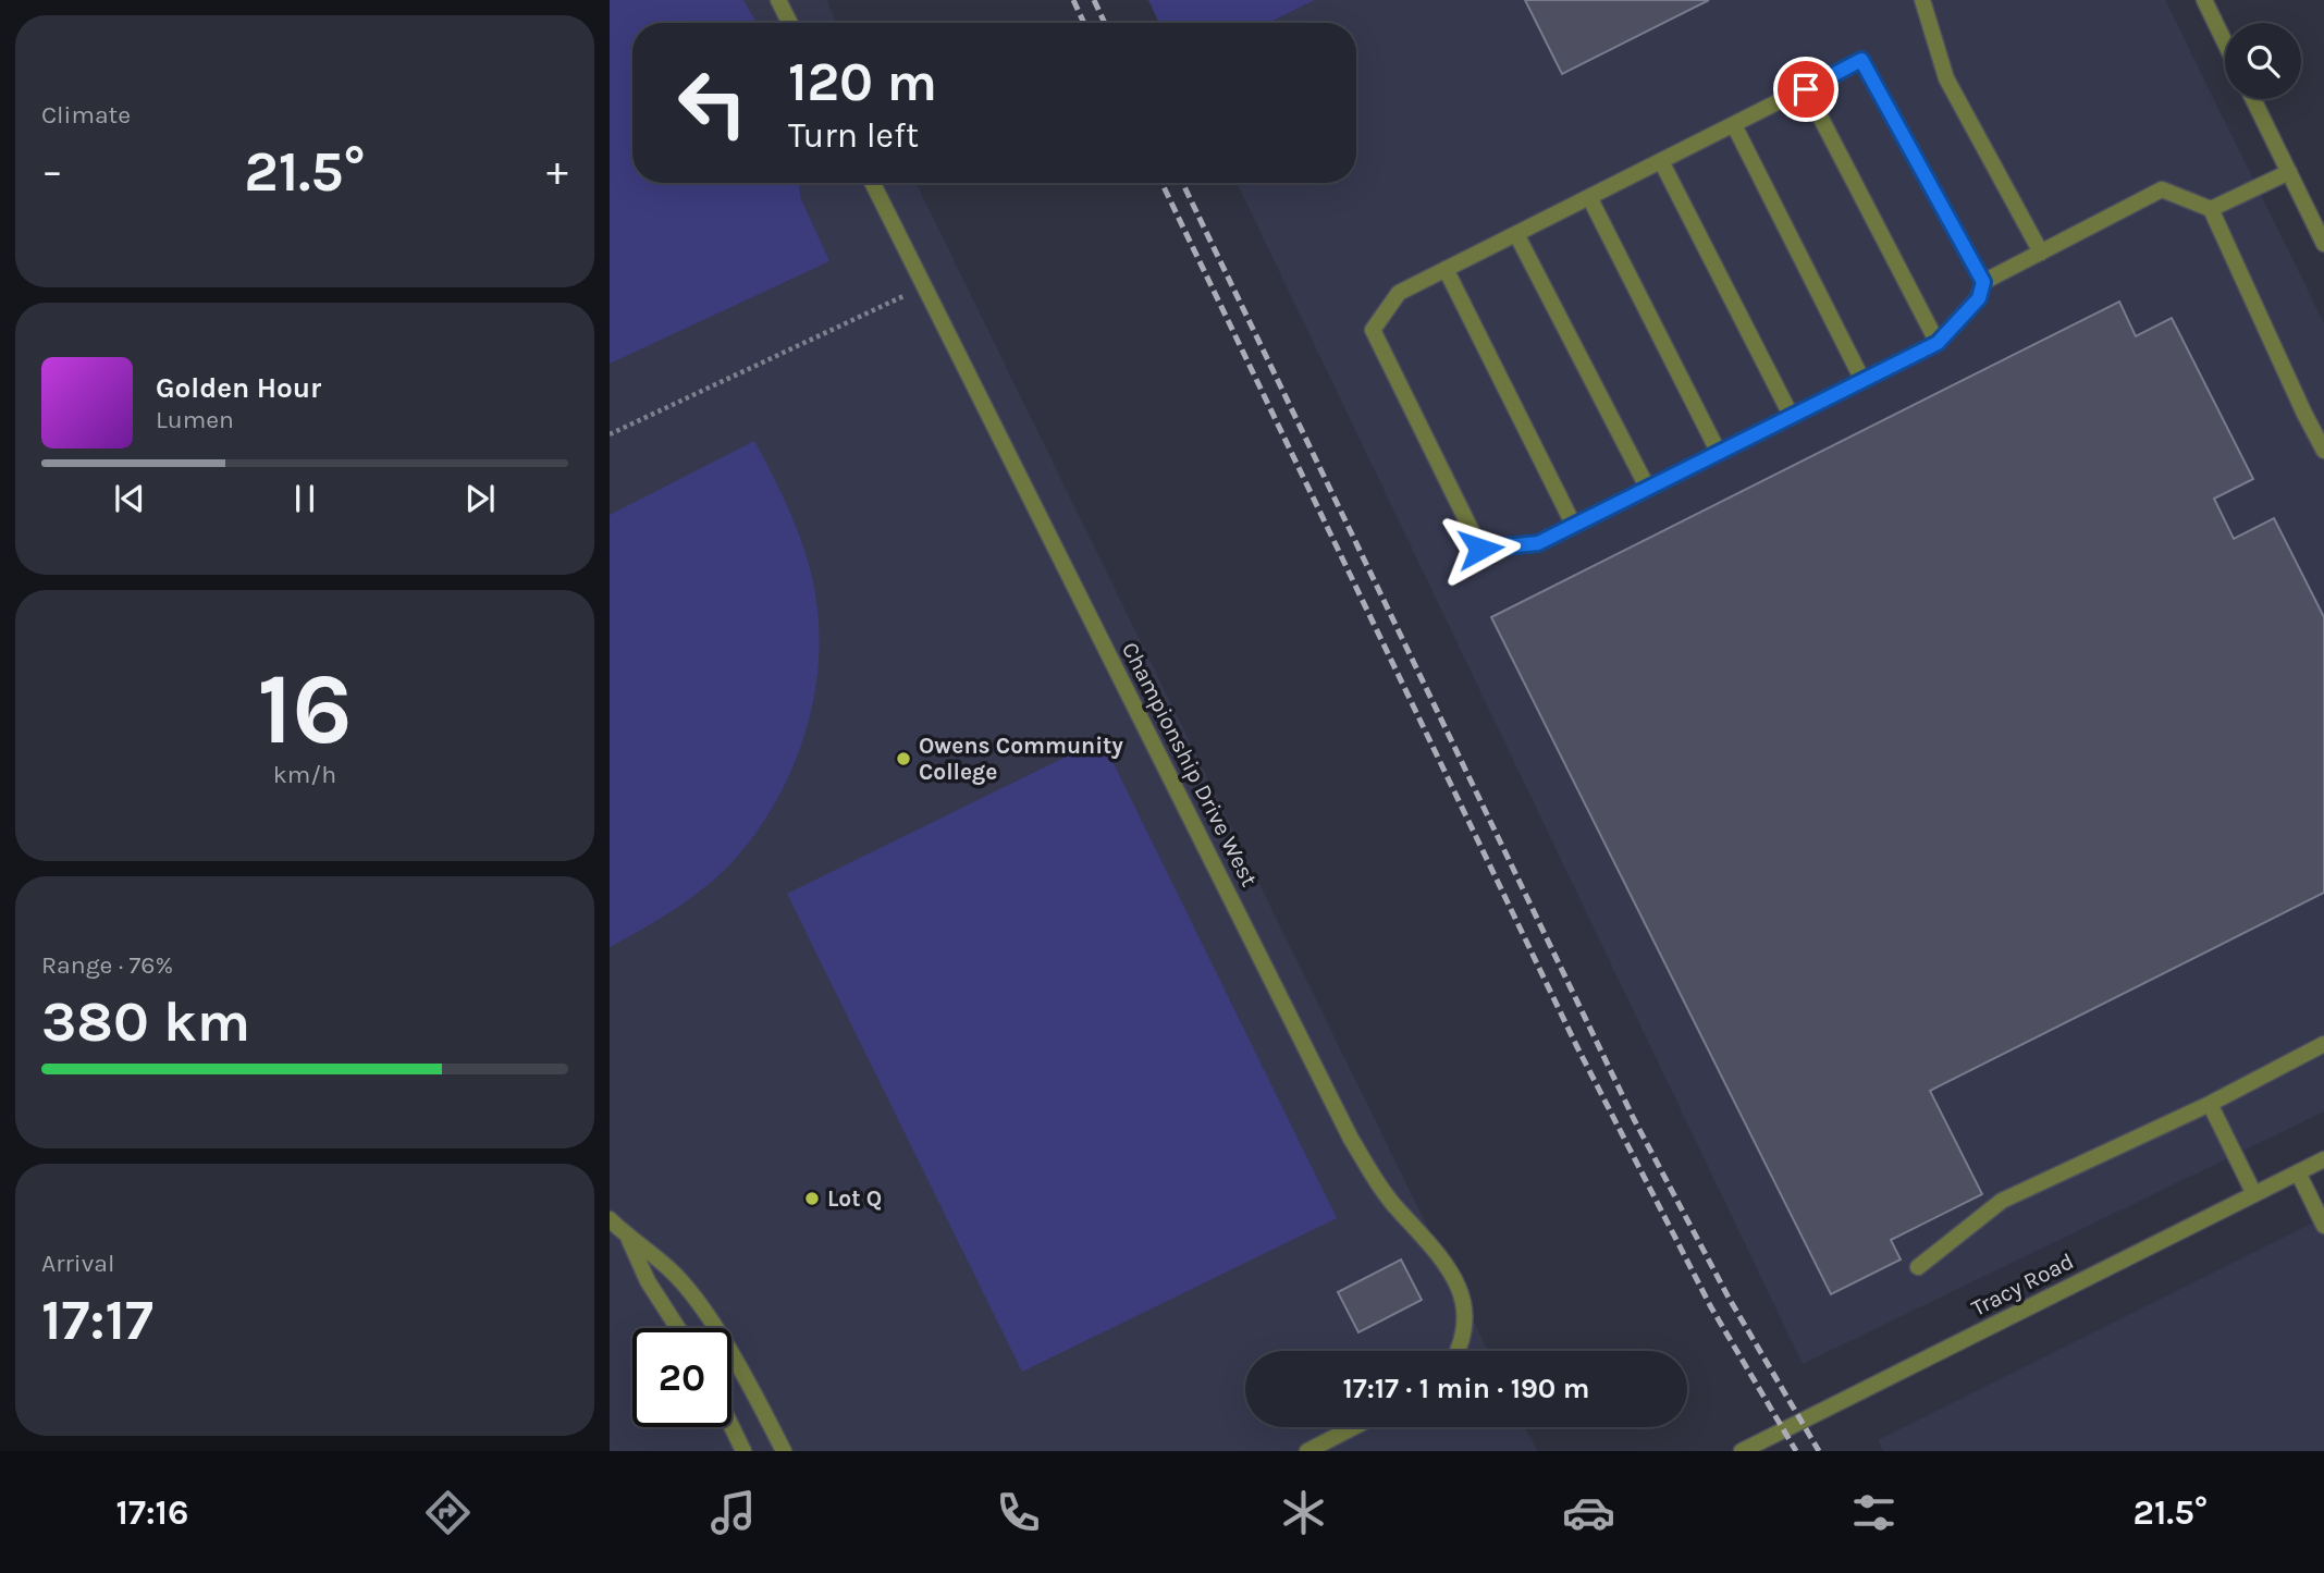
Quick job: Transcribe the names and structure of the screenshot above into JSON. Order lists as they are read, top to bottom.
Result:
{
  "streets": {
    "street": ["Championship Drive West", "Tracy Road"]
  },
  "places": ["Owens Community College", "Lot Q"],
  "page": {
    "tile": [
      "Climate",
      ["16", "km/h"],
      ["Range · 76%", "380 km"],
      ["Arrival", "17:17"]
    ],
    "turn": ["120 m", "Turn left"],
    "heat": ["−", "21.5°", "+"],
    "song": ["Golden Hour", "Lumen"],
    "limit": "20",
    "trip": "17:17 · 1 min · 190 m",
    "tabs": ["17:16", "21.5°"]
  }
}
